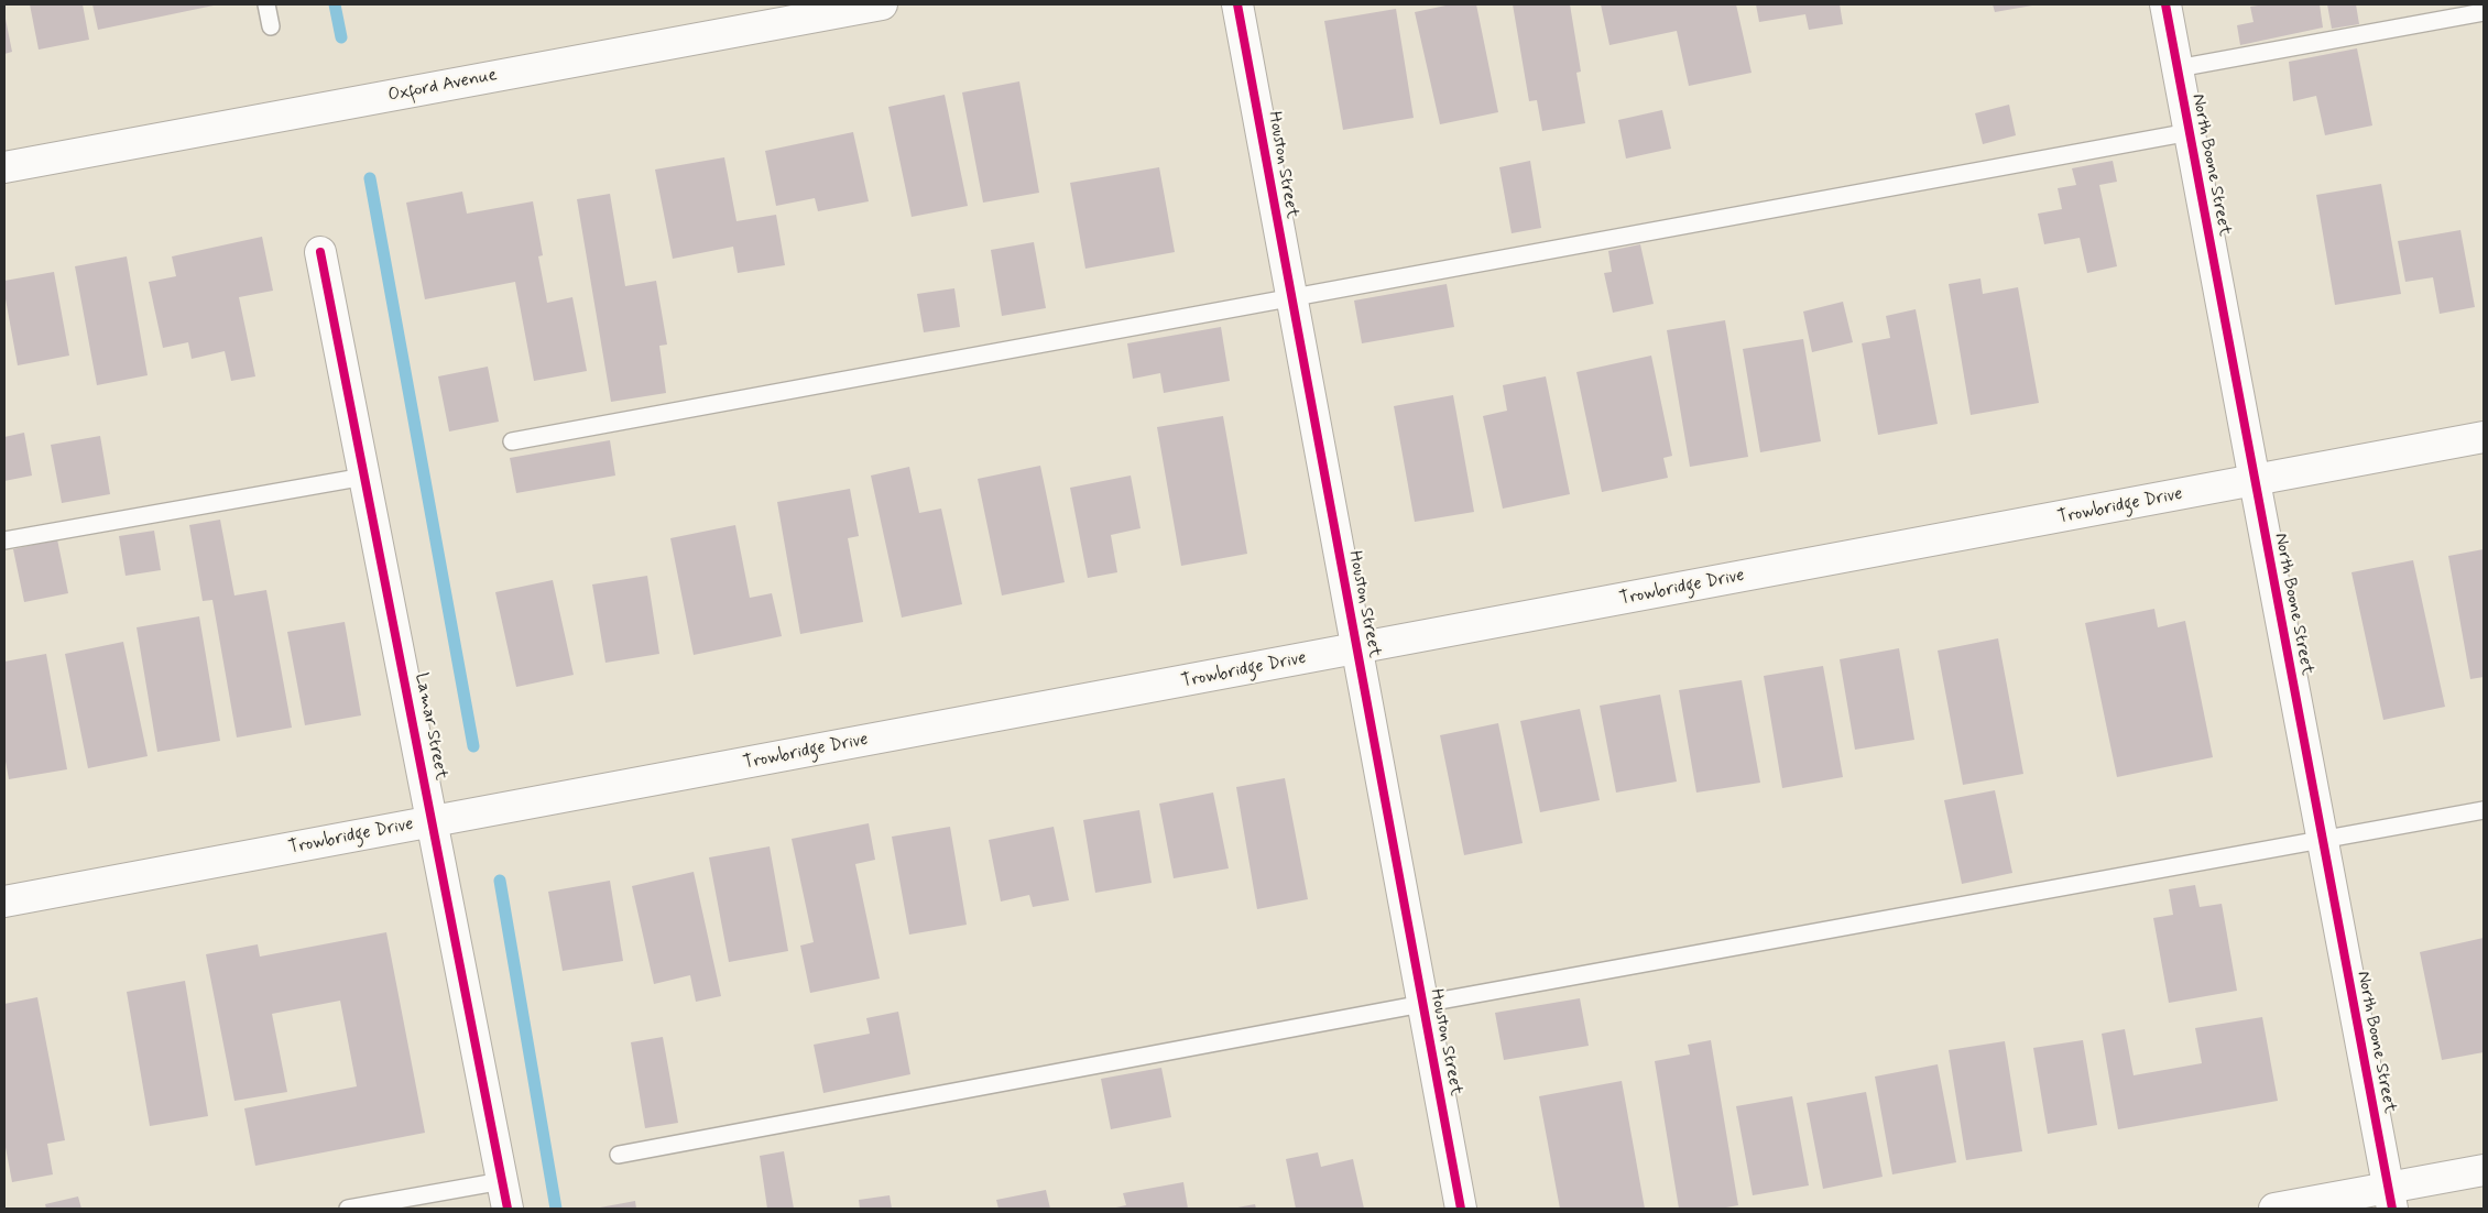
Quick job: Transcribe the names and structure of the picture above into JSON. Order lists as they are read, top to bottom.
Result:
{
  "streets": {
    "street": [
      "Oxford Avenue",
      "Houston Street",
      "North Boone Street",
      "Trowbridge Drive",
      "Lamar Street"
    ]
  },
  "crossings": [
    ["Houston Street", "Trowbridge Drive"],
    ["North Boone Street", "Trowbridge Drive"],
    ["Trowbridge Drive", "Lamar Street"]
  ]
}
